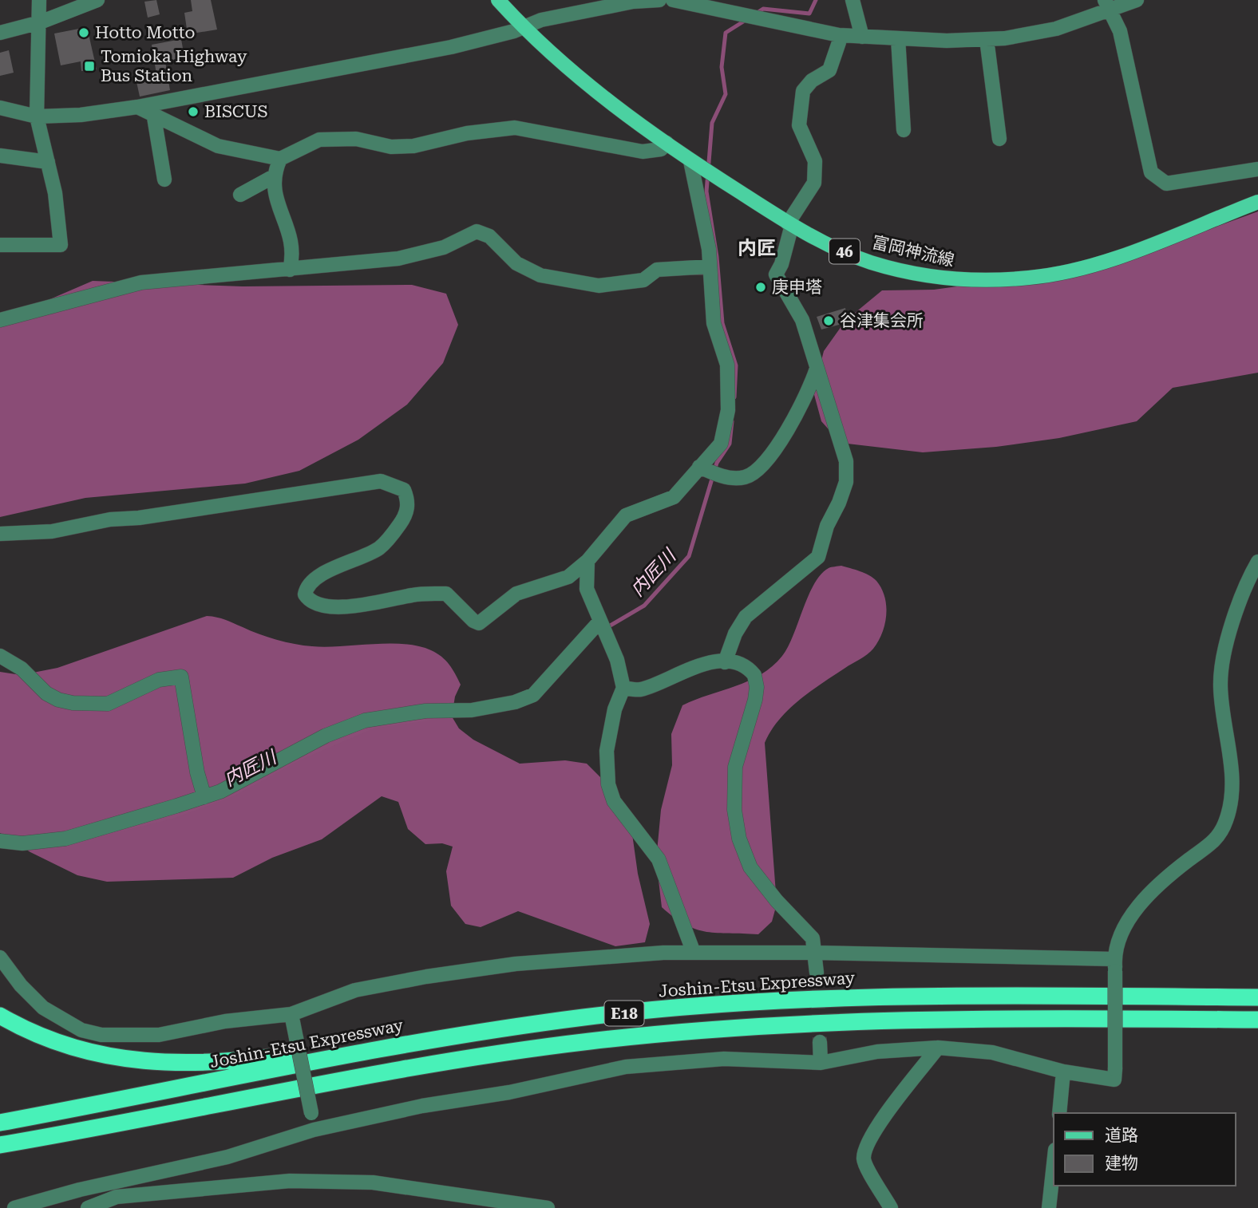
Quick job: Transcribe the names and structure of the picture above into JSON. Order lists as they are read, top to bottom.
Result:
{
  "streets": {
    "highway": ["Joshin-Etsu Expressway", "E18"],
    "main road": ["46", "富岡神流線"]
  },
  "districts": ["内匠"],
  "water": ["内匠川"],
  "places": {
    "other": [
      "Hotto Motto",
      "BISCUS",
      "庚申塔",
      "谷津集会所"
    ],
    "transit": ["Tomioka Highway Bus Station"]
  },
  "legend": ["道路", "建物"]
}
